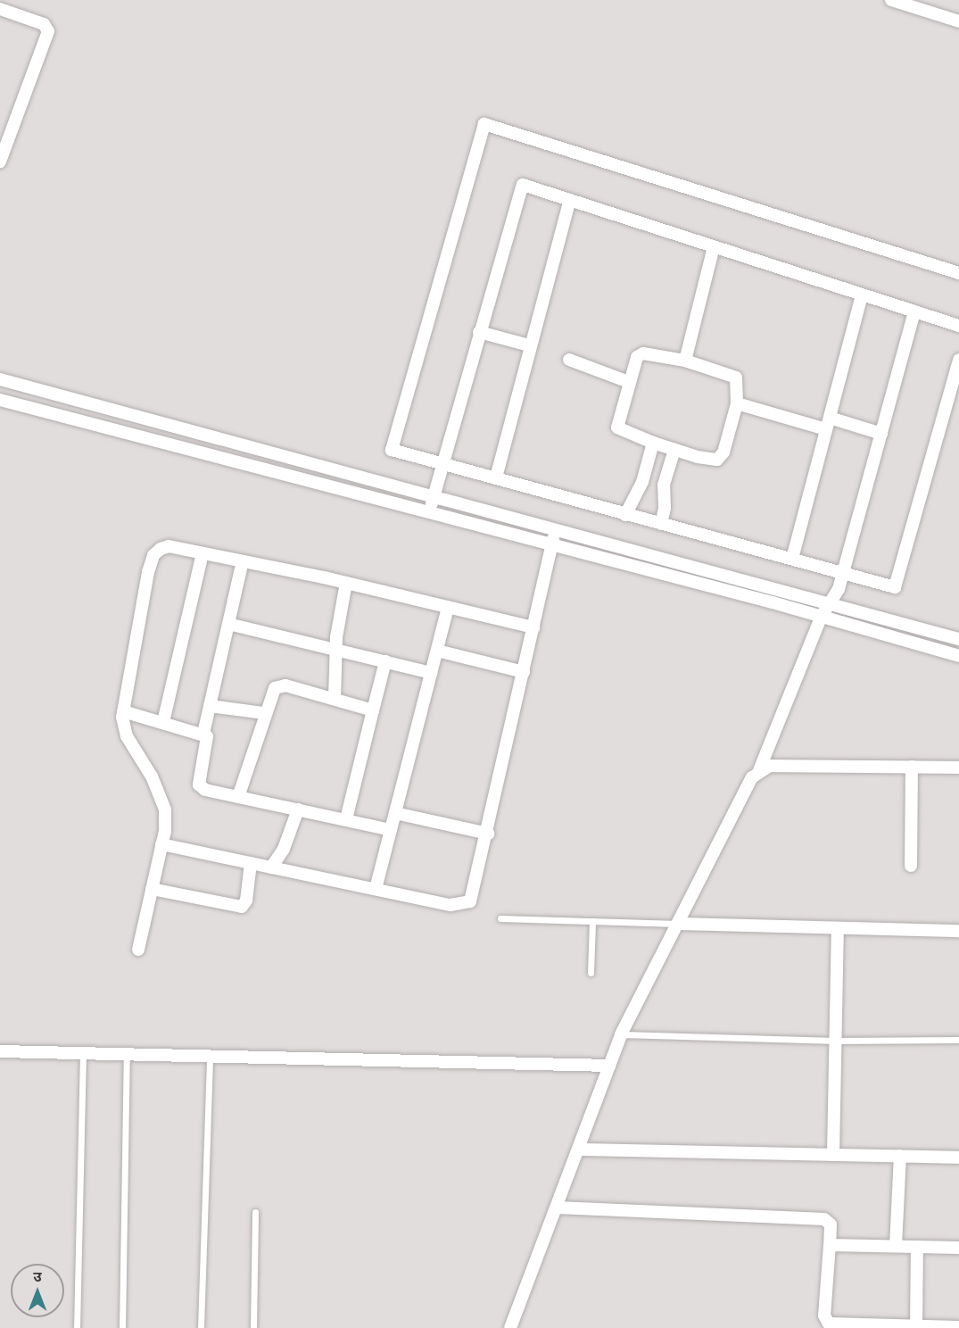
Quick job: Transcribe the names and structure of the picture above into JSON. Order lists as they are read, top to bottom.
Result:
{
  "north": "top"
}
